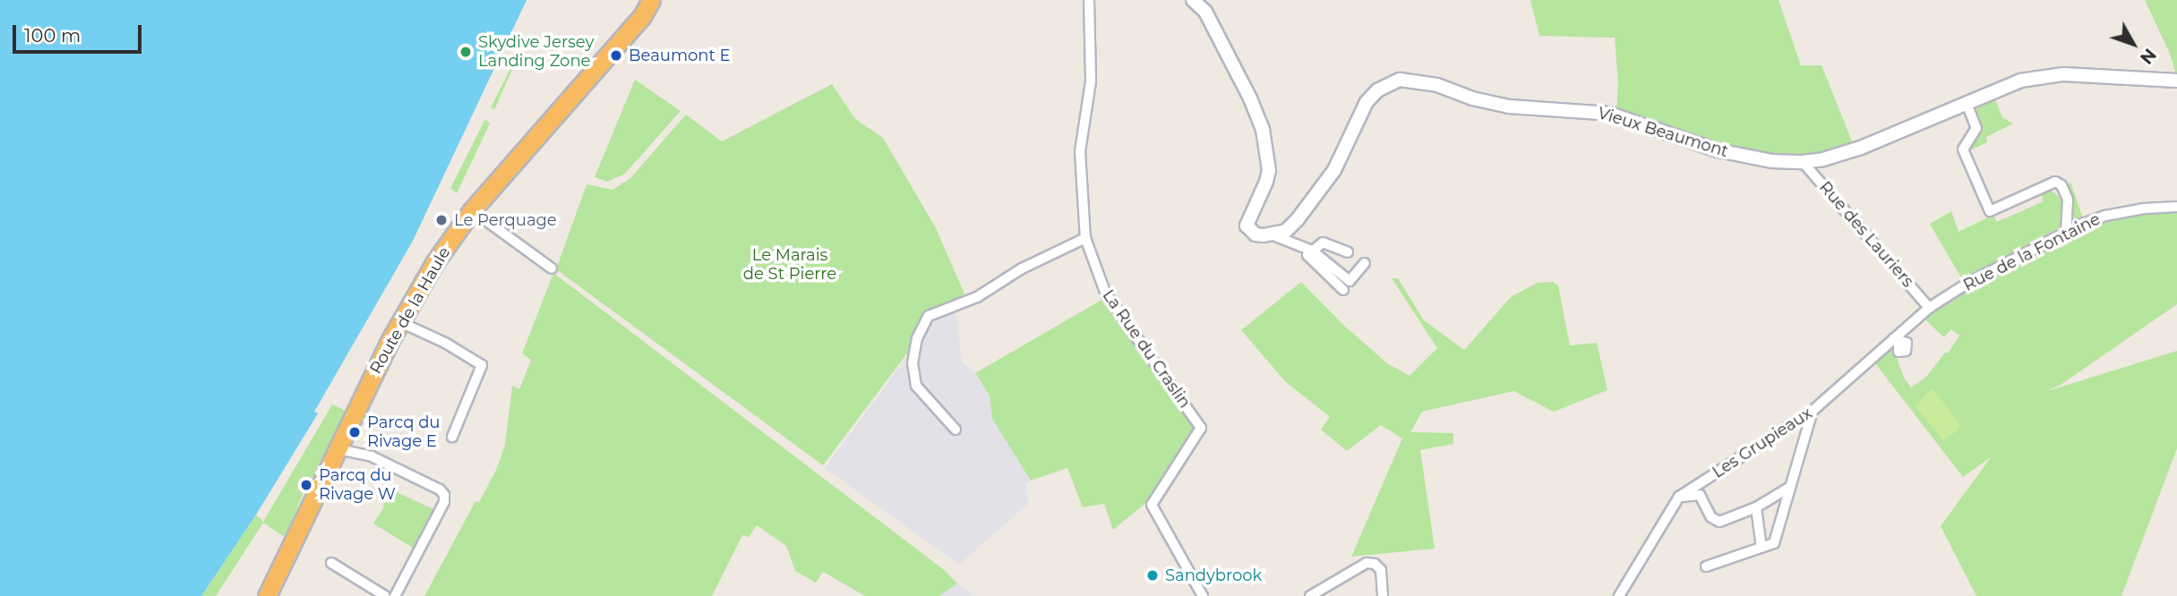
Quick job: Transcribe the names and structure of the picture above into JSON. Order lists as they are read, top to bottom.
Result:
{
  "streets": {
    "highway": ["Route de la Haule"],
    "street": [
      "Vieux Beaumont",
      "Rue des Lauriers",
      "Rue de la Fontaine",
      "La Rue du Craslin",
      "Les Grupieaux"
    ]
  },
  "crossings": [
    ["Vieux Beaumont", "Rue des Lauriers"],
    ["Rue des Lauriers", "Rue de la Fontaine"],
    ["Rue des Lauriers", "Les Grupieaux"],
    ["Rue de la Fontaine", "Les Grupieaux"]
  ],
  "parks": ["Le Marais de St Pierre"],
  "places": [
    "Skydive Jersey Landing Zone",
    "Beaumont E",
    "Le Perquage",
    "Parcq du Rivage E",
    "Parcq du Rivage W",
    "Sandybrook"
  ],
  "scale_bar": "100 m",
  "north": "bottom right"
}
